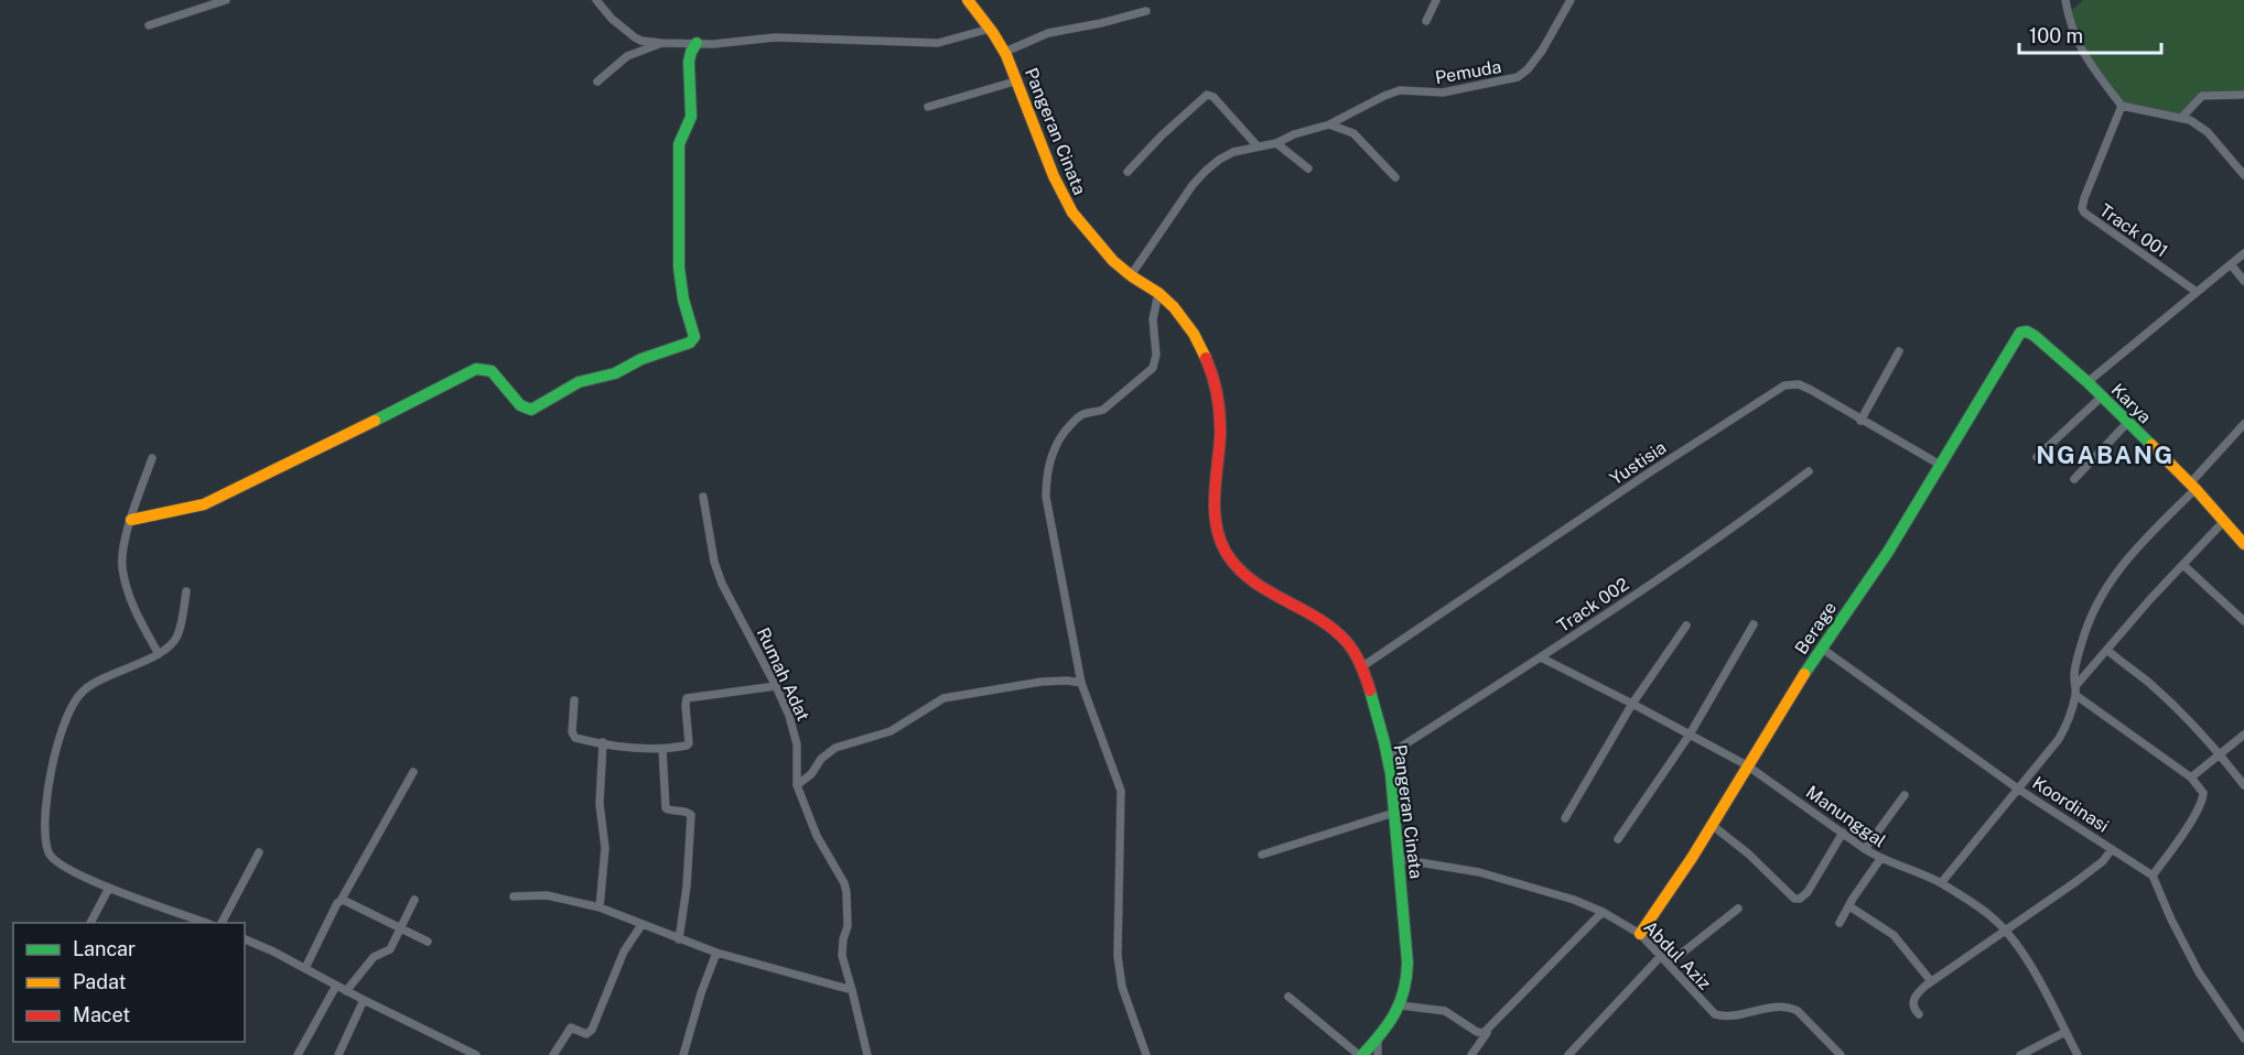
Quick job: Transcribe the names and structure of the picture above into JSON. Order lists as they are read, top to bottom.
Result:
{
  "streets": {
    "street": [
      "Pemuda",
      "Pangeran Cinata",
      "Track 001",
      "Karya",
      "Yustisia",
      "Track 002",
      "Berage",
      "Rumah Adat",
      "Koordinasi",
      "Manunggal",
      "Abdul Aziz"
    ]
  },
  "crossings": [
    ["Pangeran Cinata", "Yustisia"],
    ["Pangeran Cinata", "Track 002"],
    ["Pangeran Cinata", "Abdul Aziz"],
    ["Karya", "Berage"],
    ["Yustisia", "Berage"],
    ["Track 002", "Manunggal"],
    ["Berage", "Koordinasi"],
    ["Berage", "Manunggal"],
    ["Berage", "Abdul Aziz"]
  ],
  "districts": ["NGABANG"],
  "legend": ["Lancar", "Padat", "Macet"],
  "scale_bar": "100 m"
}
